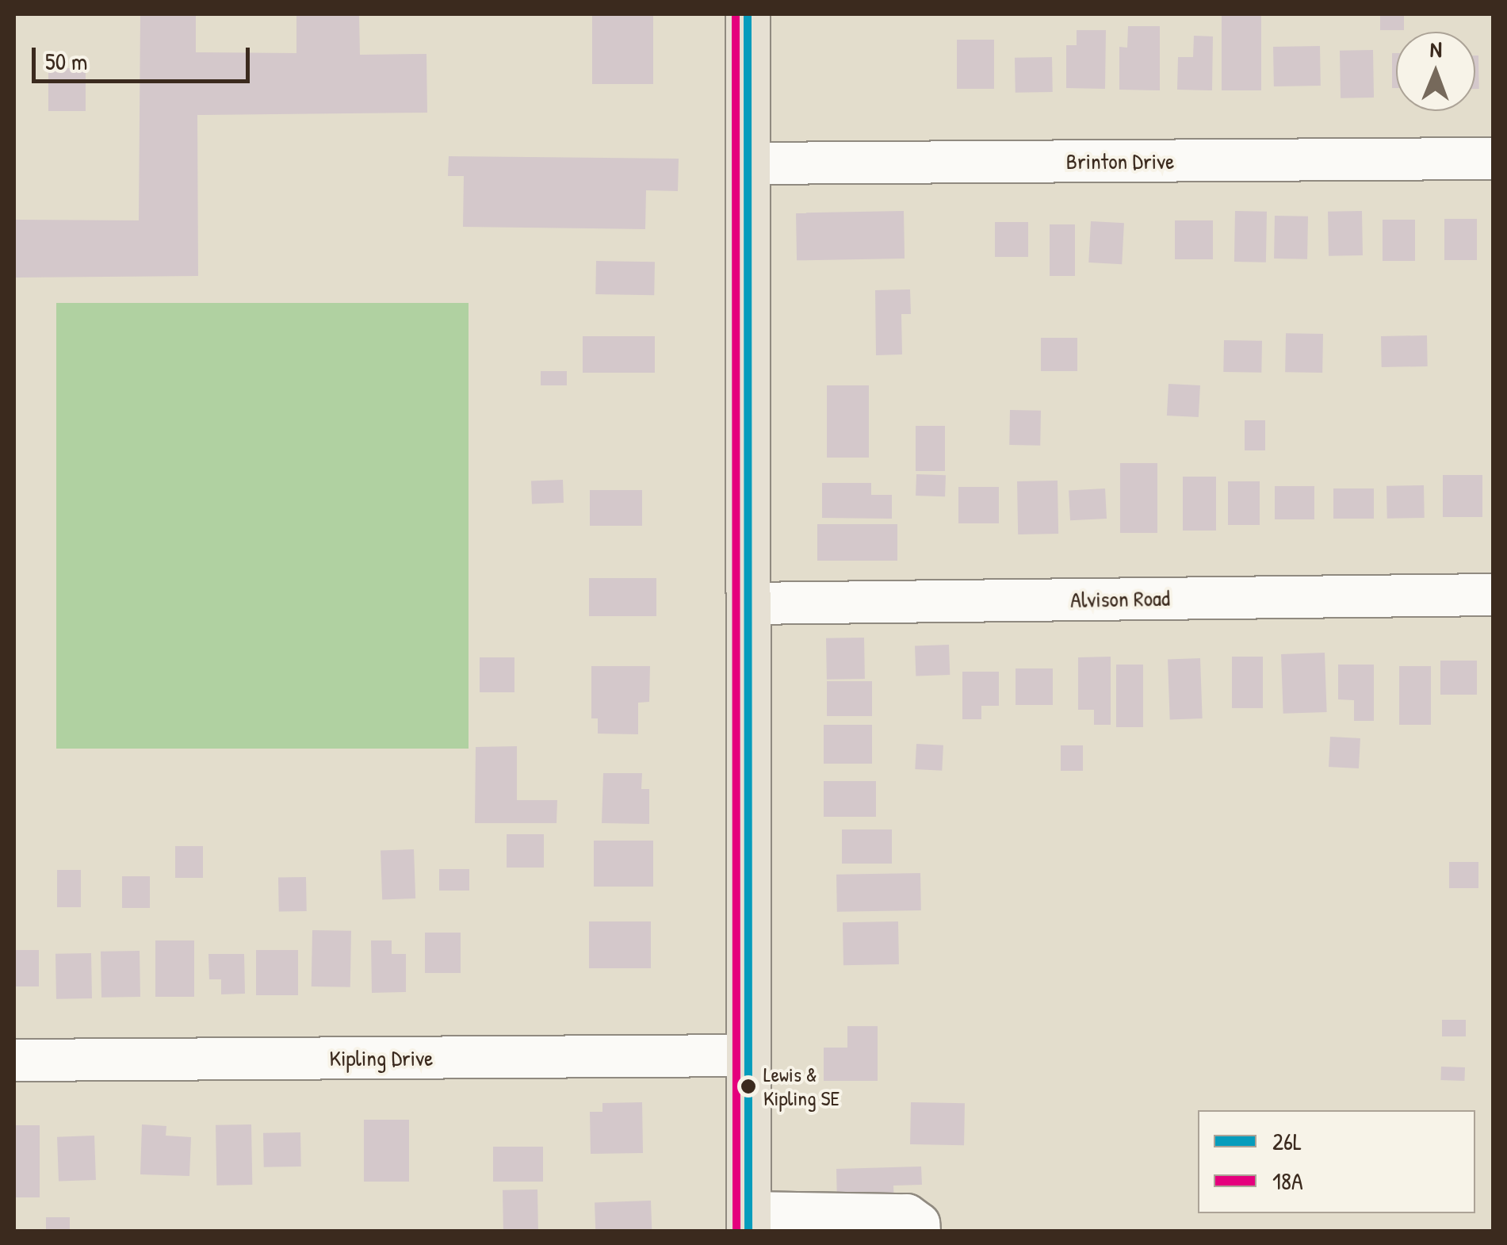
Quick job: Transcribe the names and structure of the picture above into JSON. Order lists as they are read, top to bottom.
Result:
{
  "streets": {
    "street": ["Brinton Drive", "Alvison Road", "Kipling Drive"]
  },
  "places": ["Lewis & Kipling SE"],
  "lines": ["transit line 26L", "transit line 18A"],
  "legend": ["26L", "18A"],
  "scale_bar": "50 m",
  "north": "top"
}
